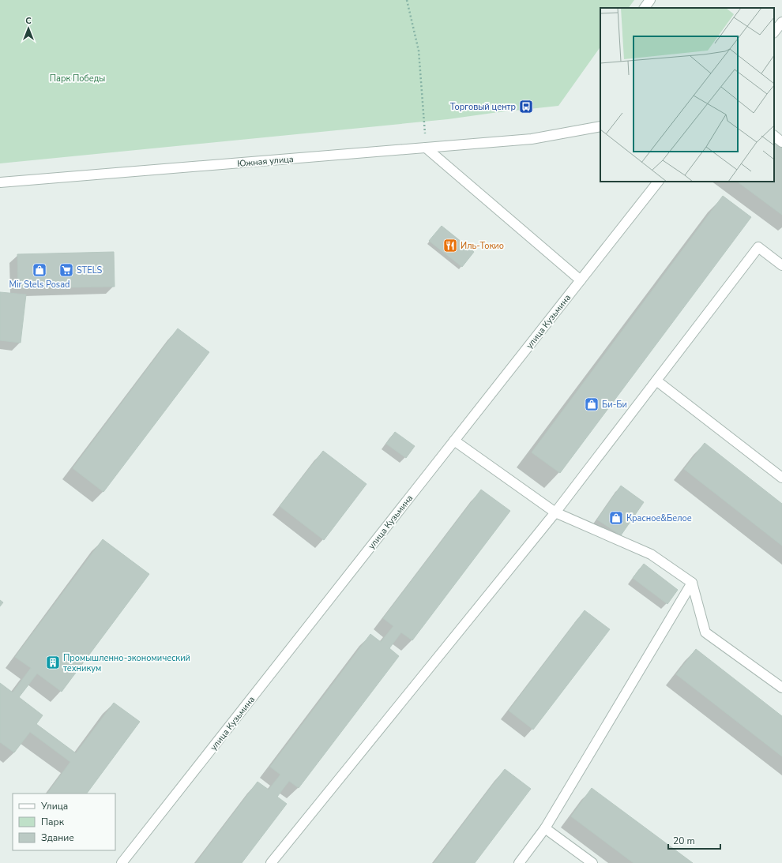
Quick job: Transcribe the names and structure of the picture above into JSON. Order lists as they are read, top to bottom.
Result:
{
  "streets": {
    "street": ["Южная улица", "улица Кузьмина"]
  },
  "parks": ["Парк Победы"],
  "places": {
    "bus stop": ["Торговый центр"],
    "restaurant": ["Иль-Токио"],
    "shop": ["Mir Stels Posad", "Би-Би", "Красное&Белое"],
    "supermarket": ["STELS"],
    "building": ["Промышленно-экономический техникум"]
  },
  "legend": ["Улица", "Парк", "Здание"],
  "scale_bar": "20 m",
  "north": "top"
}
